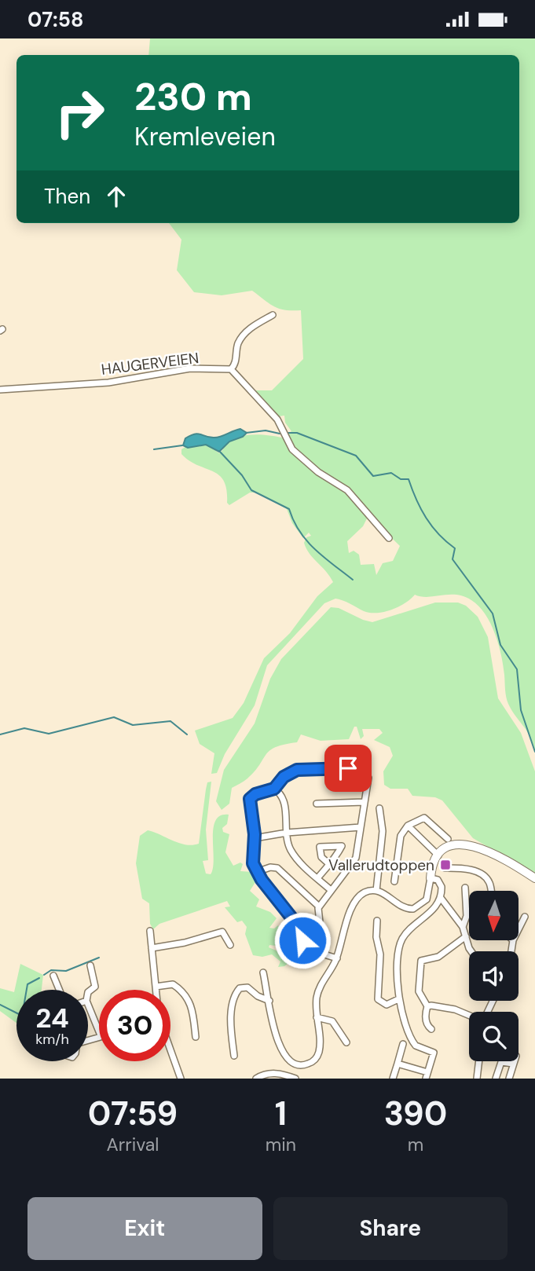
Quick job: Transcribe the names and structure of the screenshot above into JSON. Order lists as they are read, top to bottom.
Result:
{
  "streets": {
    "street": ["HAUGERVEIEN"]
  },
  "places": {
    "transit": ["Vallerudtoppen"]
  },
  "north": "bottom",
  "page": {
    "status": "07:58",
    "turn": ["230 m", "Kremleveien"],
    "then": "Then",
    "speed": "24 km/h",
    "limit": "30",
    "eta": [
      "07:59",
      "Arrival",
      "1",
      "min",
      "390",
      "m"
    ],
    "buttons": ["Exit", "Share"]
  }
}
